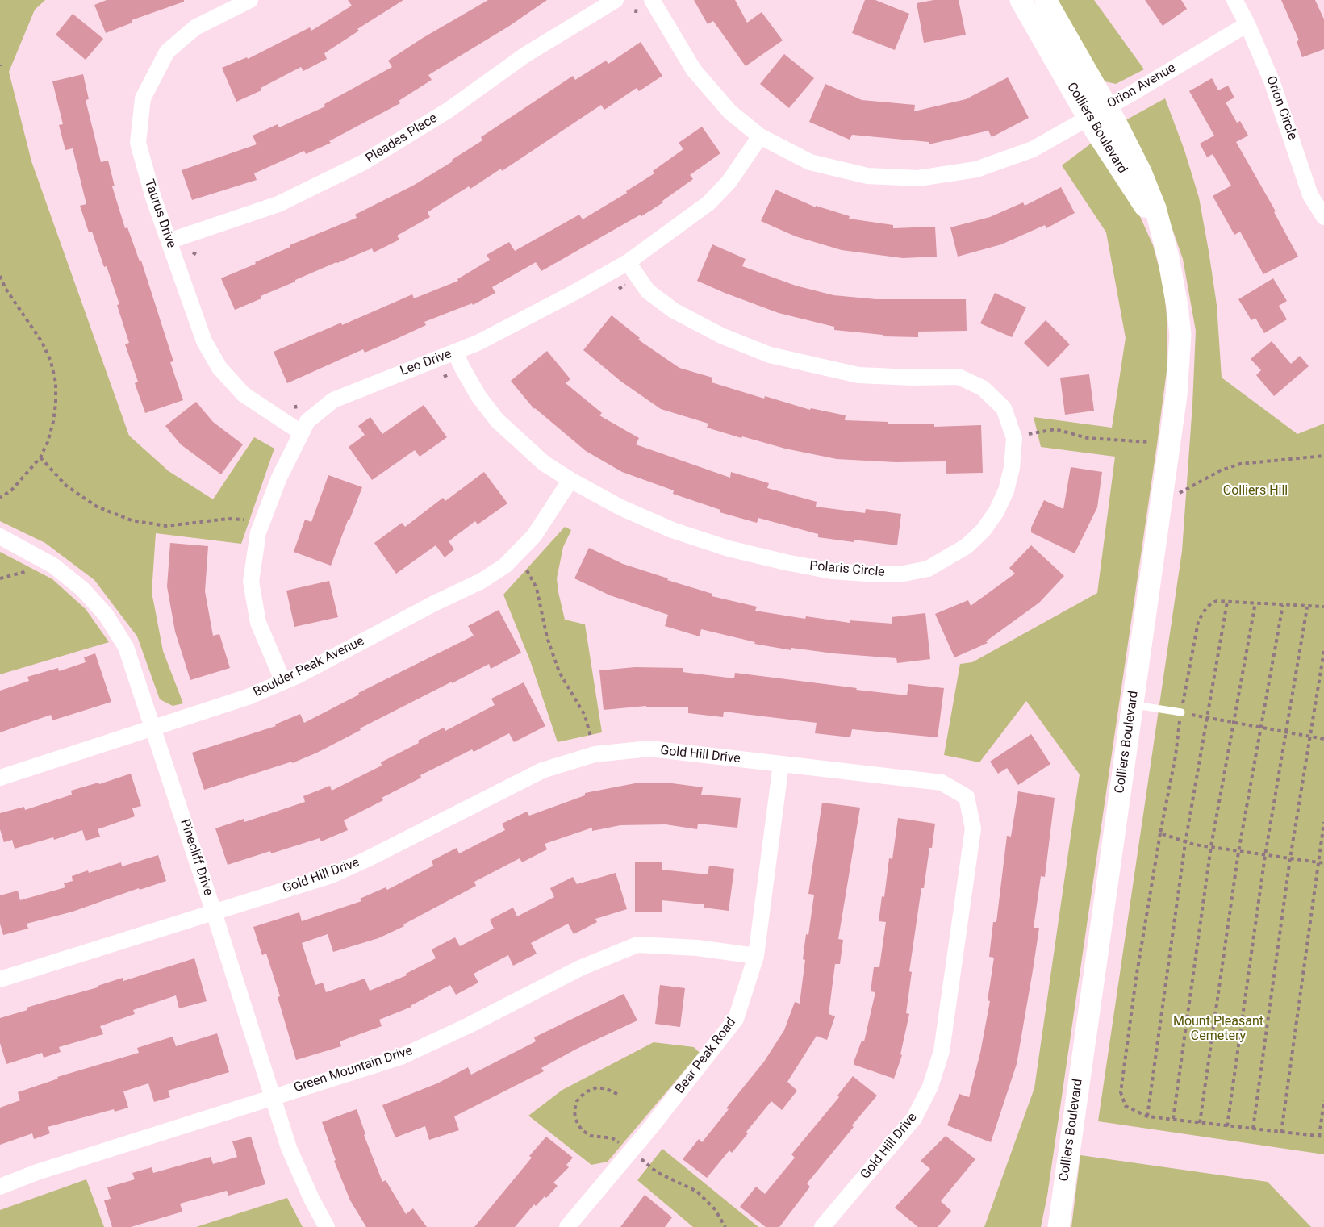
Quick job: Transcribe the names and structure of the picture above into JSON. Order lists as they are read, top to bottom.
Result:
{
  "streets": {
    "street": [
      "Orion Avenue",
      "Orion Circle",
      "Colliers Boulevard",
      "Pleades Place",
      "Taurus Drive",
      "Leo Drive",
      "Polaris Circle",
      "Boulder Peak Avenue",
      "Gold Hill Drive",
      "Pinecliff Drive",
      "Bear Peak Road",
      "Green Mountain Drive"
    ]
  },
  "crossings": [
    ["Orion Avenue", "Orion Circle"],
    ["Orion Avenue", "Colliers Boulevard"],
    ["Orion Avenue", "Leo Drive"],
    ["Pleades Place", "Taurus Drive"],
    ["Taurus Drive", "Leo Drive"],
    ["Leo Drive", "Polaris Circle"],
    ["Leo Drive", "Boulder Peak Avenue"],
    ["Polaris Circle", "Boulder Peak Avenue"],
    ["Boulder Peak Avenue", "Pinecliff Drive"],
    ["Gold Hill Drive", "Pinecliff Drive"],
    ["Gold Hill Drive", "Bear Peak Road"],
    ["Pinecliff Drive", "Green Mountain Drive"],
    ["Bear Peak Road", "Green Mountain Drive"]
  ],
  "parks": ["Colliers Hill", "Mount Pleasant Cemetery"]
}
